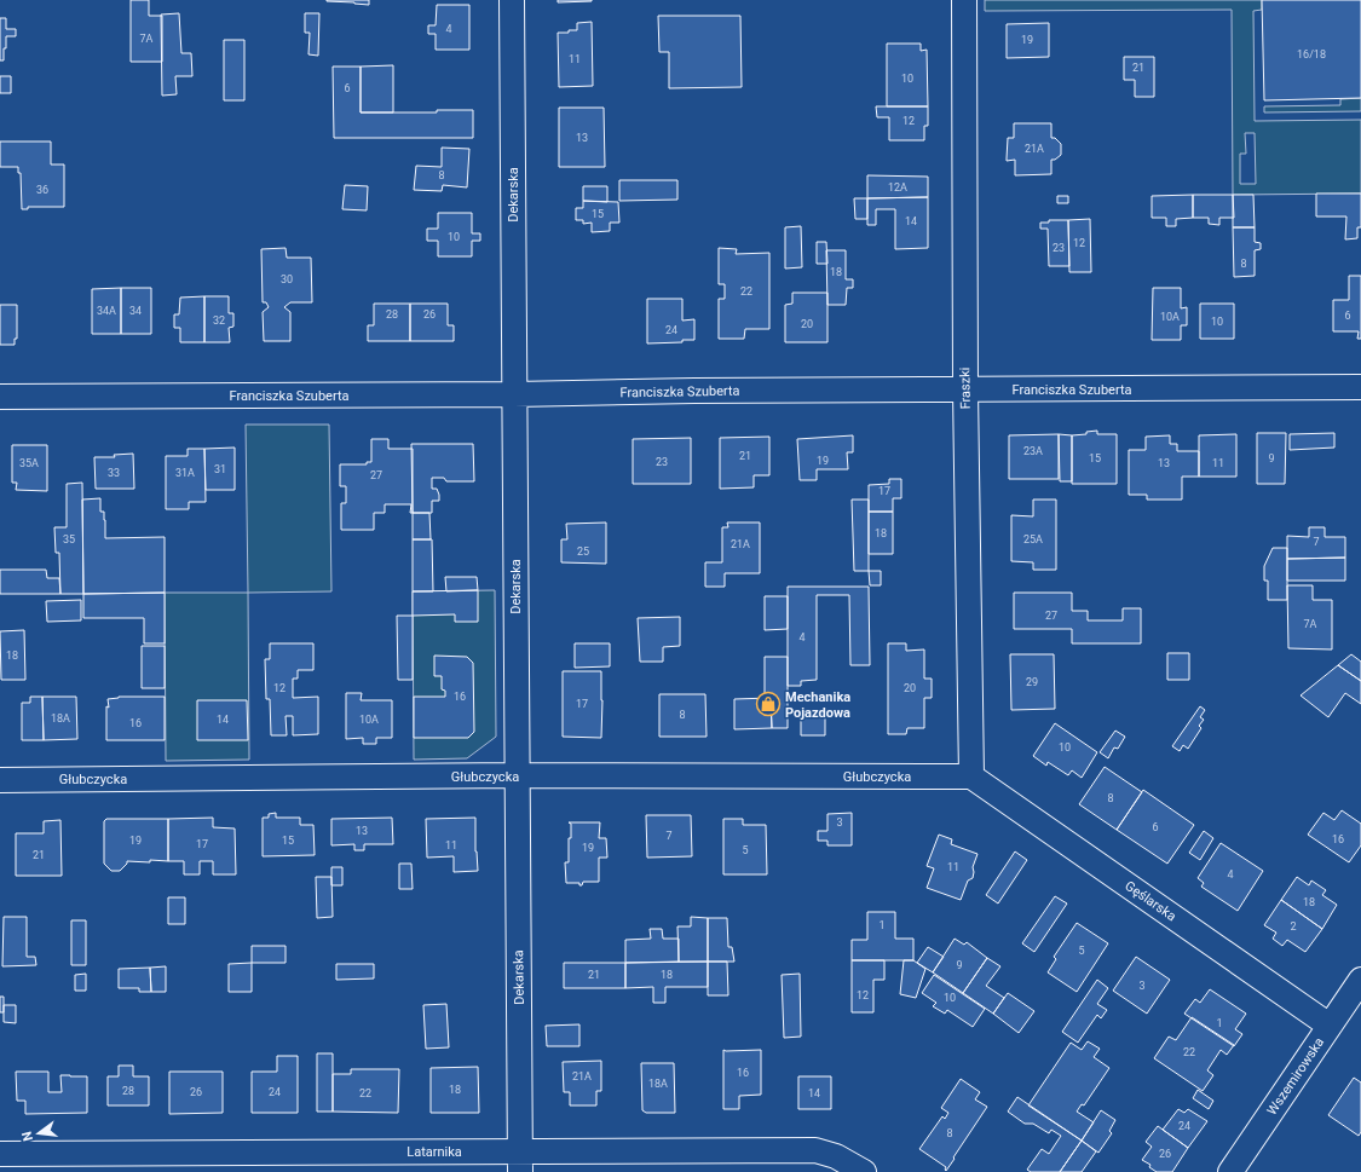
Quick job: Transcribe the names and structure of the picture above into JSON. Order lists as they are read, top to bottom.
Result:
{
  "streets": {
    "street": [
      "Dekarska",
      "Fraszki",
      "Franciszka Szuberta",
      "Głubczycka",
      "Gęślarska",
      "Wszemirowska",
      "Latarnika"
    ]
  },
  "crossings": [
    ["Dekarska", "Franciszka Szuberta"],
    ["Dekarska", "Głubczycka"],
    ["Dekarska", "Latarnika"],
    ["Fraszki", "Franciszka Szuberta"],
    ["Fraszki", "Głubczycka"],
    ["Fraszki", "Gęślarska"],
    ["Głubczycka", "Gęślarska"],
    ["Gęślarska", "Wszemirowska"]
  ],
  "places": {
    "shop": ["Mechanika Pojazdowa"]
  },
  "house_numbers": [
    "4",
    "7A",
    "19",
    "16/18",
    "11",
    "21",
    "10",
    "6",
    "12",
    "13",
    "21A",
    "8",
    "12A",
    "36",
    "15",
    "14",
    "10",
    "12",
    "23",
    "8",
    "18",
    "30",
    "22",
    "34A",
    "34",
    "28",
    "26",
    "6",
    "10A",
    "32",
    "10",
    "20",
    "24",
    "23A",
    "21",
    "15",
    "9",
    "19",
    "23",
    "35A",
    "13",
    "11",
    "31",
    "33",
    "31A",
    "27",
    "17",
    "18",
    "35",
    "25A",
    "7",
    "21A",
    "25",
    "27",
    "7A",
    "4",
    "18",
    "29",
    "12",
    "20",
    "16",
    "17",
    "8",
    "18A",
    "14",
    "10A",
    "16",
    "10",
    "8",
    "3",
    "6",
    "13",
    "7",
    "16",
    "19",
    "15",
    "17",
    "11",
    "19",
    "5",
    "21",
    "11",
    "4",
    "18",
    "1",
    "2",
    "5",
    "9",
    "21",
    "18",
    "3",
    "12",
    "10",
    "1",
    "22",
    "16",
    "21A",
    "18A",
    "18",
    "28",
    "26",
    "24",
    "22",
    "14",
    "24",
    "8",
    "26"
  ],
  "north": "left"
}
